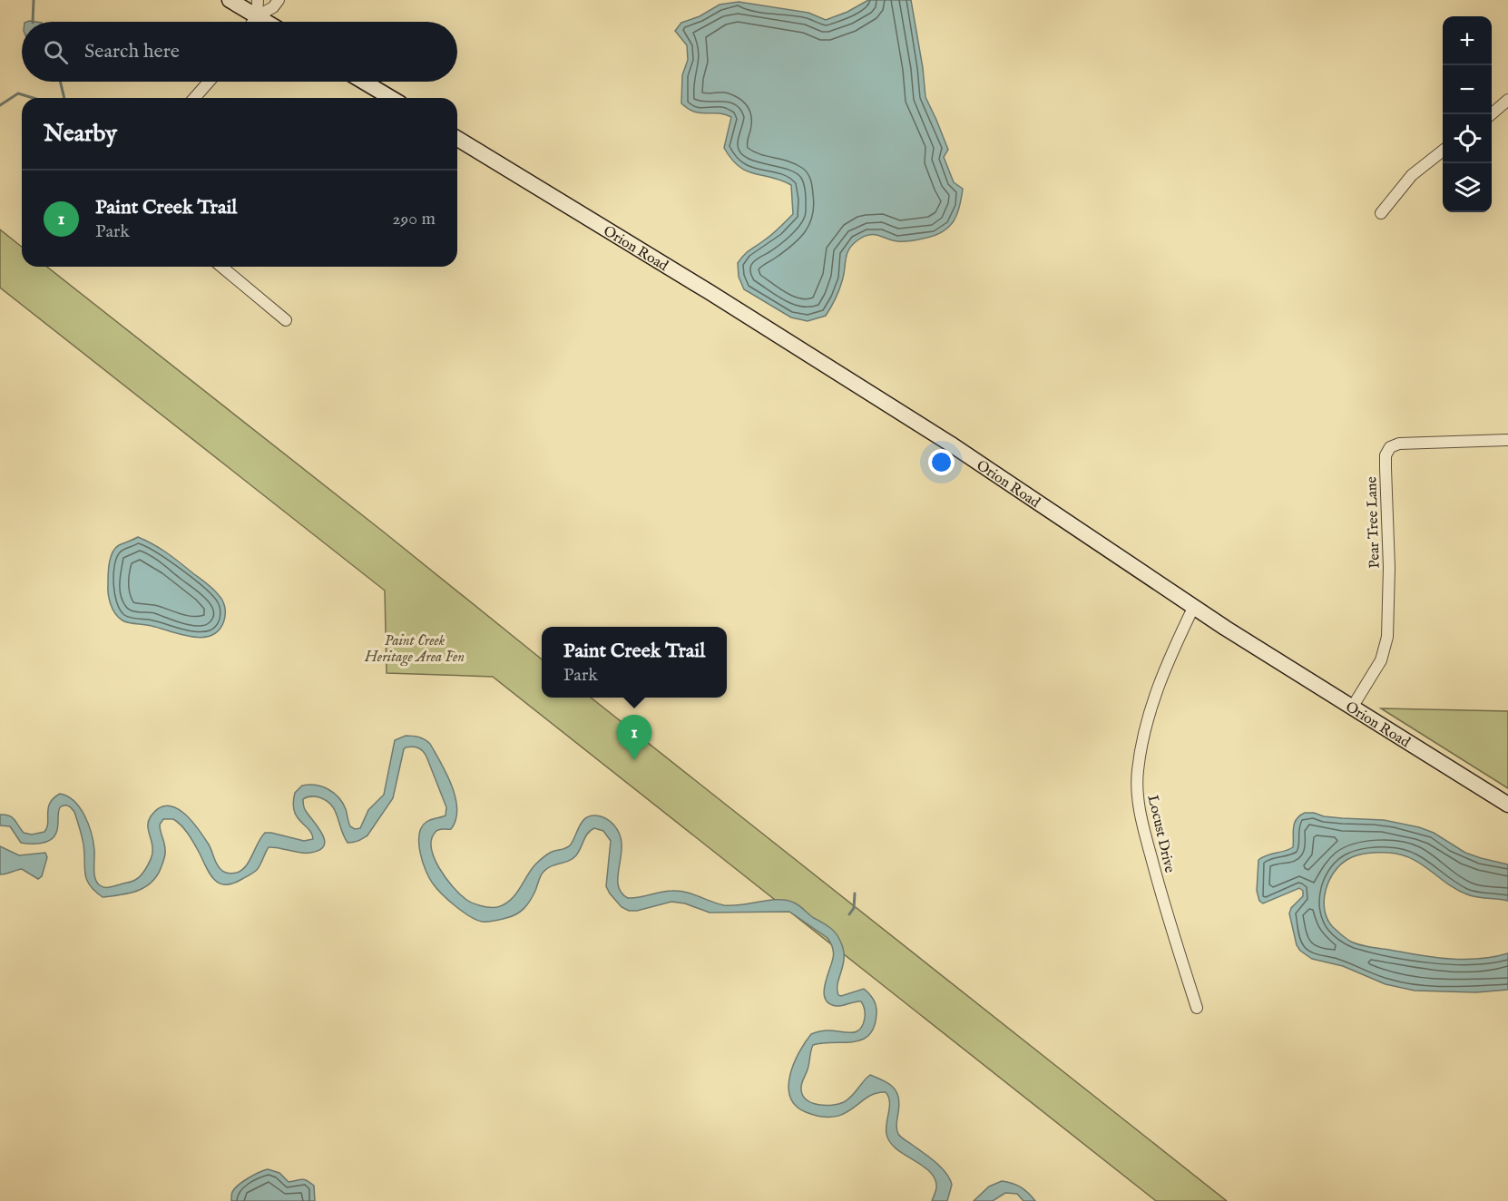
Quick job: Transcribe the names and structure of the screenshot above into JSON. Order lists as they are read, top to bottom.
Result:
{
  "streets": {
    "main road": ["Orion Road"],
    "street": ["Pear Tree Lane", "Locust Drive"]
  },
  "crossings": [
    ["Orion Road", "Pear Tree Lane"],
    ["Orion Road", "Locust Drive"]
  ],
  "parks": ["Paint Creek Heritage Area Fen"],
  "page": {
    "map_buttons": ["+", "−"],
    "search": "Search here",
    "heading": "Nearby",
    "list": [
      {
        "mark": "1",
        "name": "Paint Creek Trail",
        "note": "Park",
        "value": "290 m"
      }
    ],
    "popup": ["Paint Creek Trail", "Park"],
    "pins": "1"
  }
}
